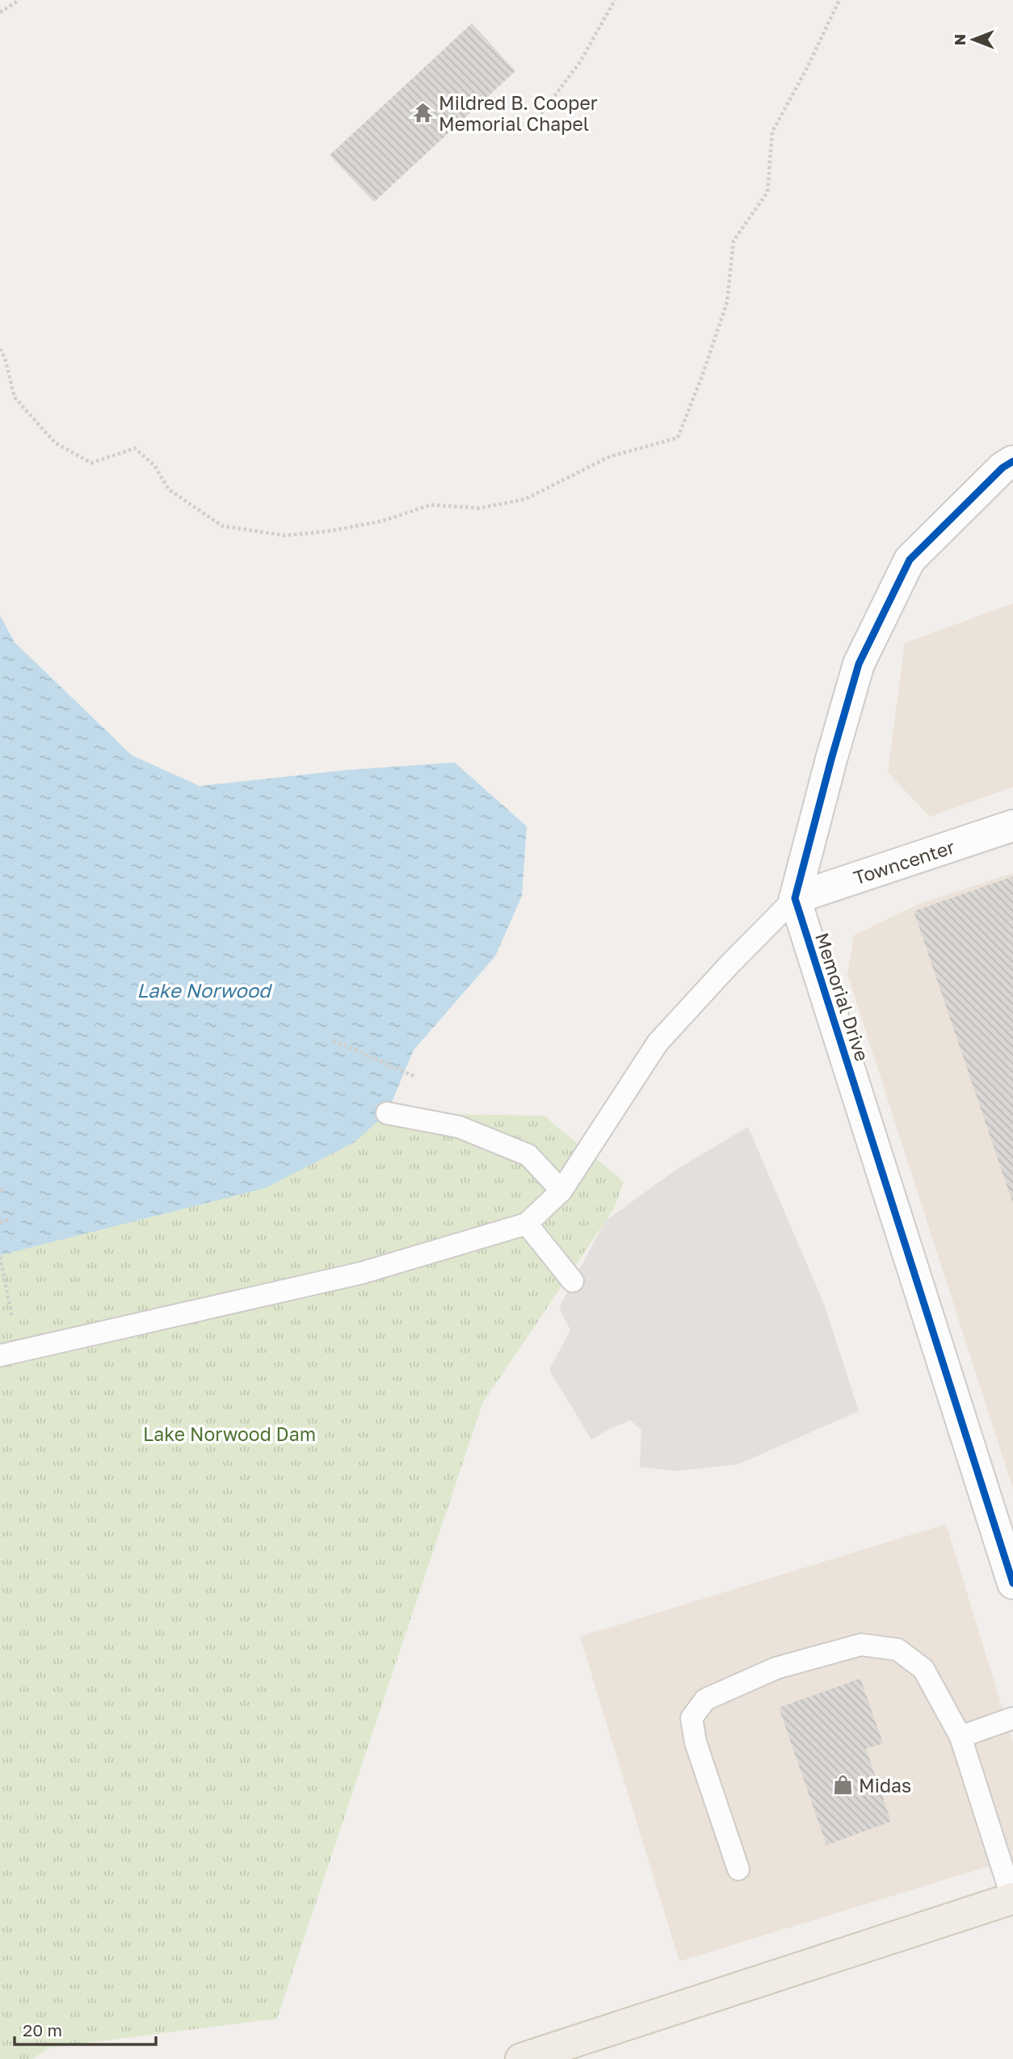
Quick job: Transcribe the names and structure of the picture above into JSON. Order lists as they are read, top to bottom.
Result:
{
  "streets": {
    "street": ["Towncenter", "Memorial Drive"]
  },
  "crossings": [
    ["Towncenter", "Memorial Drive"]
  ],
  "water": ["Lake Norwood"],
  "parks": ["Lake Norwood Dam"],
  "places": {
    "temple": ["Mildred B. Cooper Memorial Chapel"],
    "shop": ["Midas"]
  },
  "scale_bar": "20 m",
  "north": "left"
}
